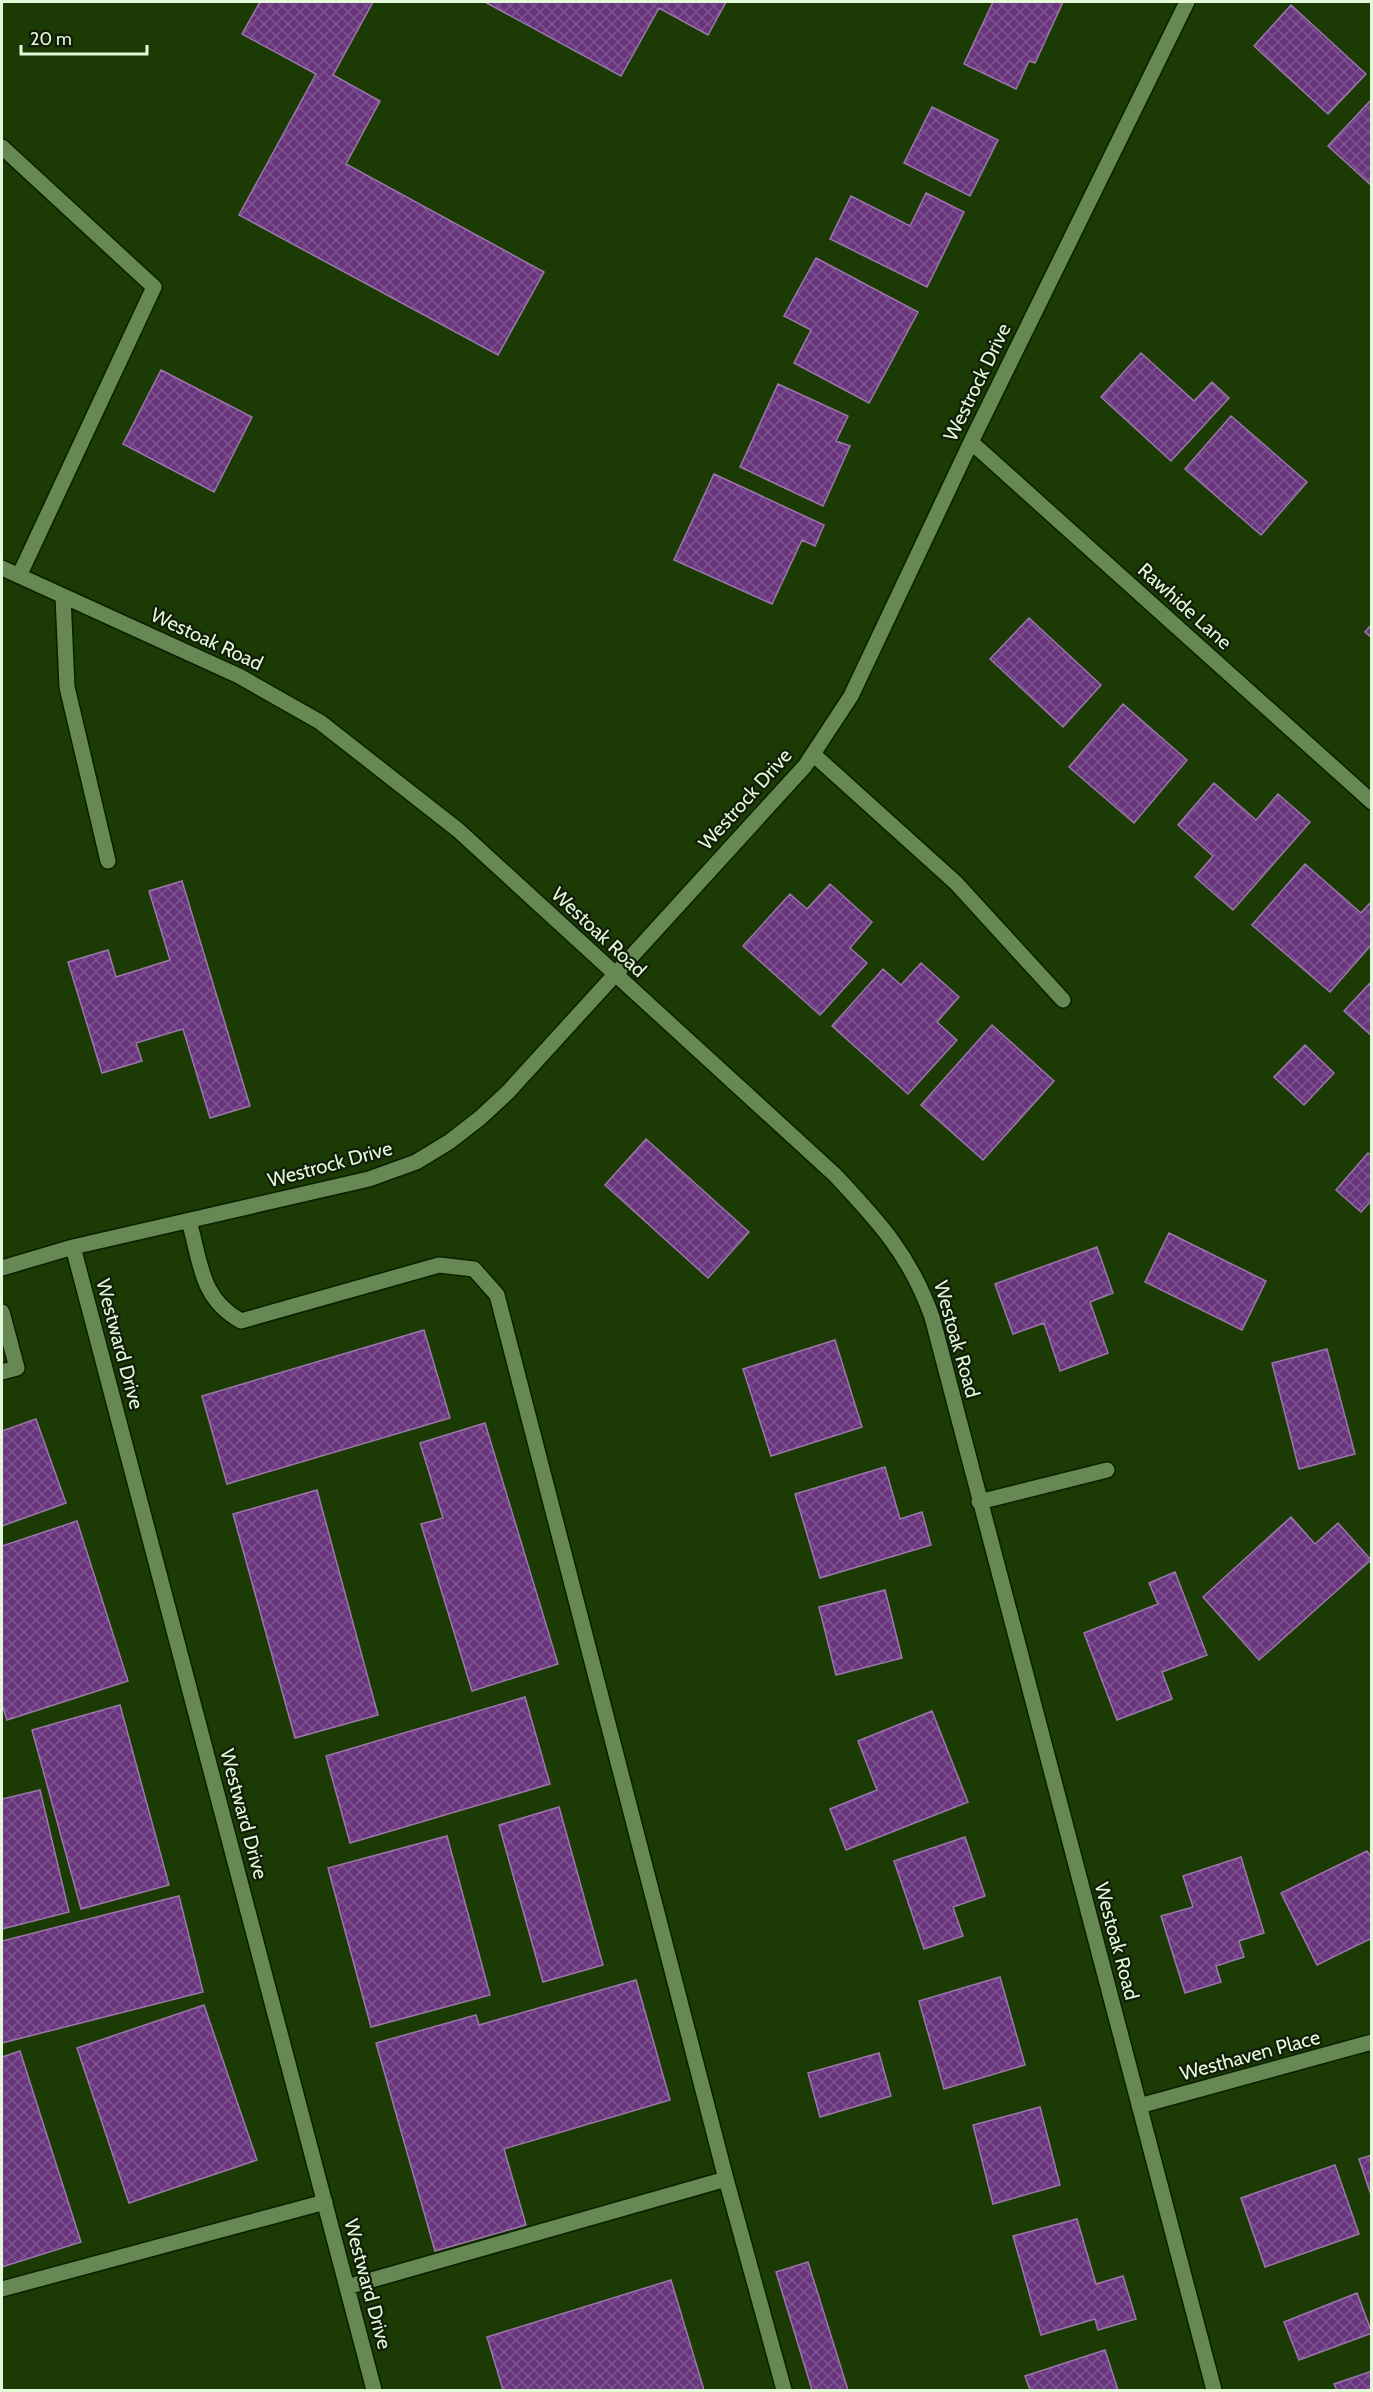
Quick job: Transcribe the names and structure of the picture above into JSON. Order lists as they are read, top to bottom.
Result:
{
  "streets": {
    "street": [
      "Westrock Drive",
      "Rawhide Lane",
      "Westoak Road",
      "Westward Drive",
      "Westhaven Place"
    ]
  },
  "crossings": [
    ["Westrock Drive", "Rawhide Lane"],
    ["Westrock Drive", "Westoak Road"],
    ["Westrock Drive", "Westward Drive"],
    ["Westoak Road", "Westhaven Place"]
  ],
  "scale_bar": "20 m"
}
